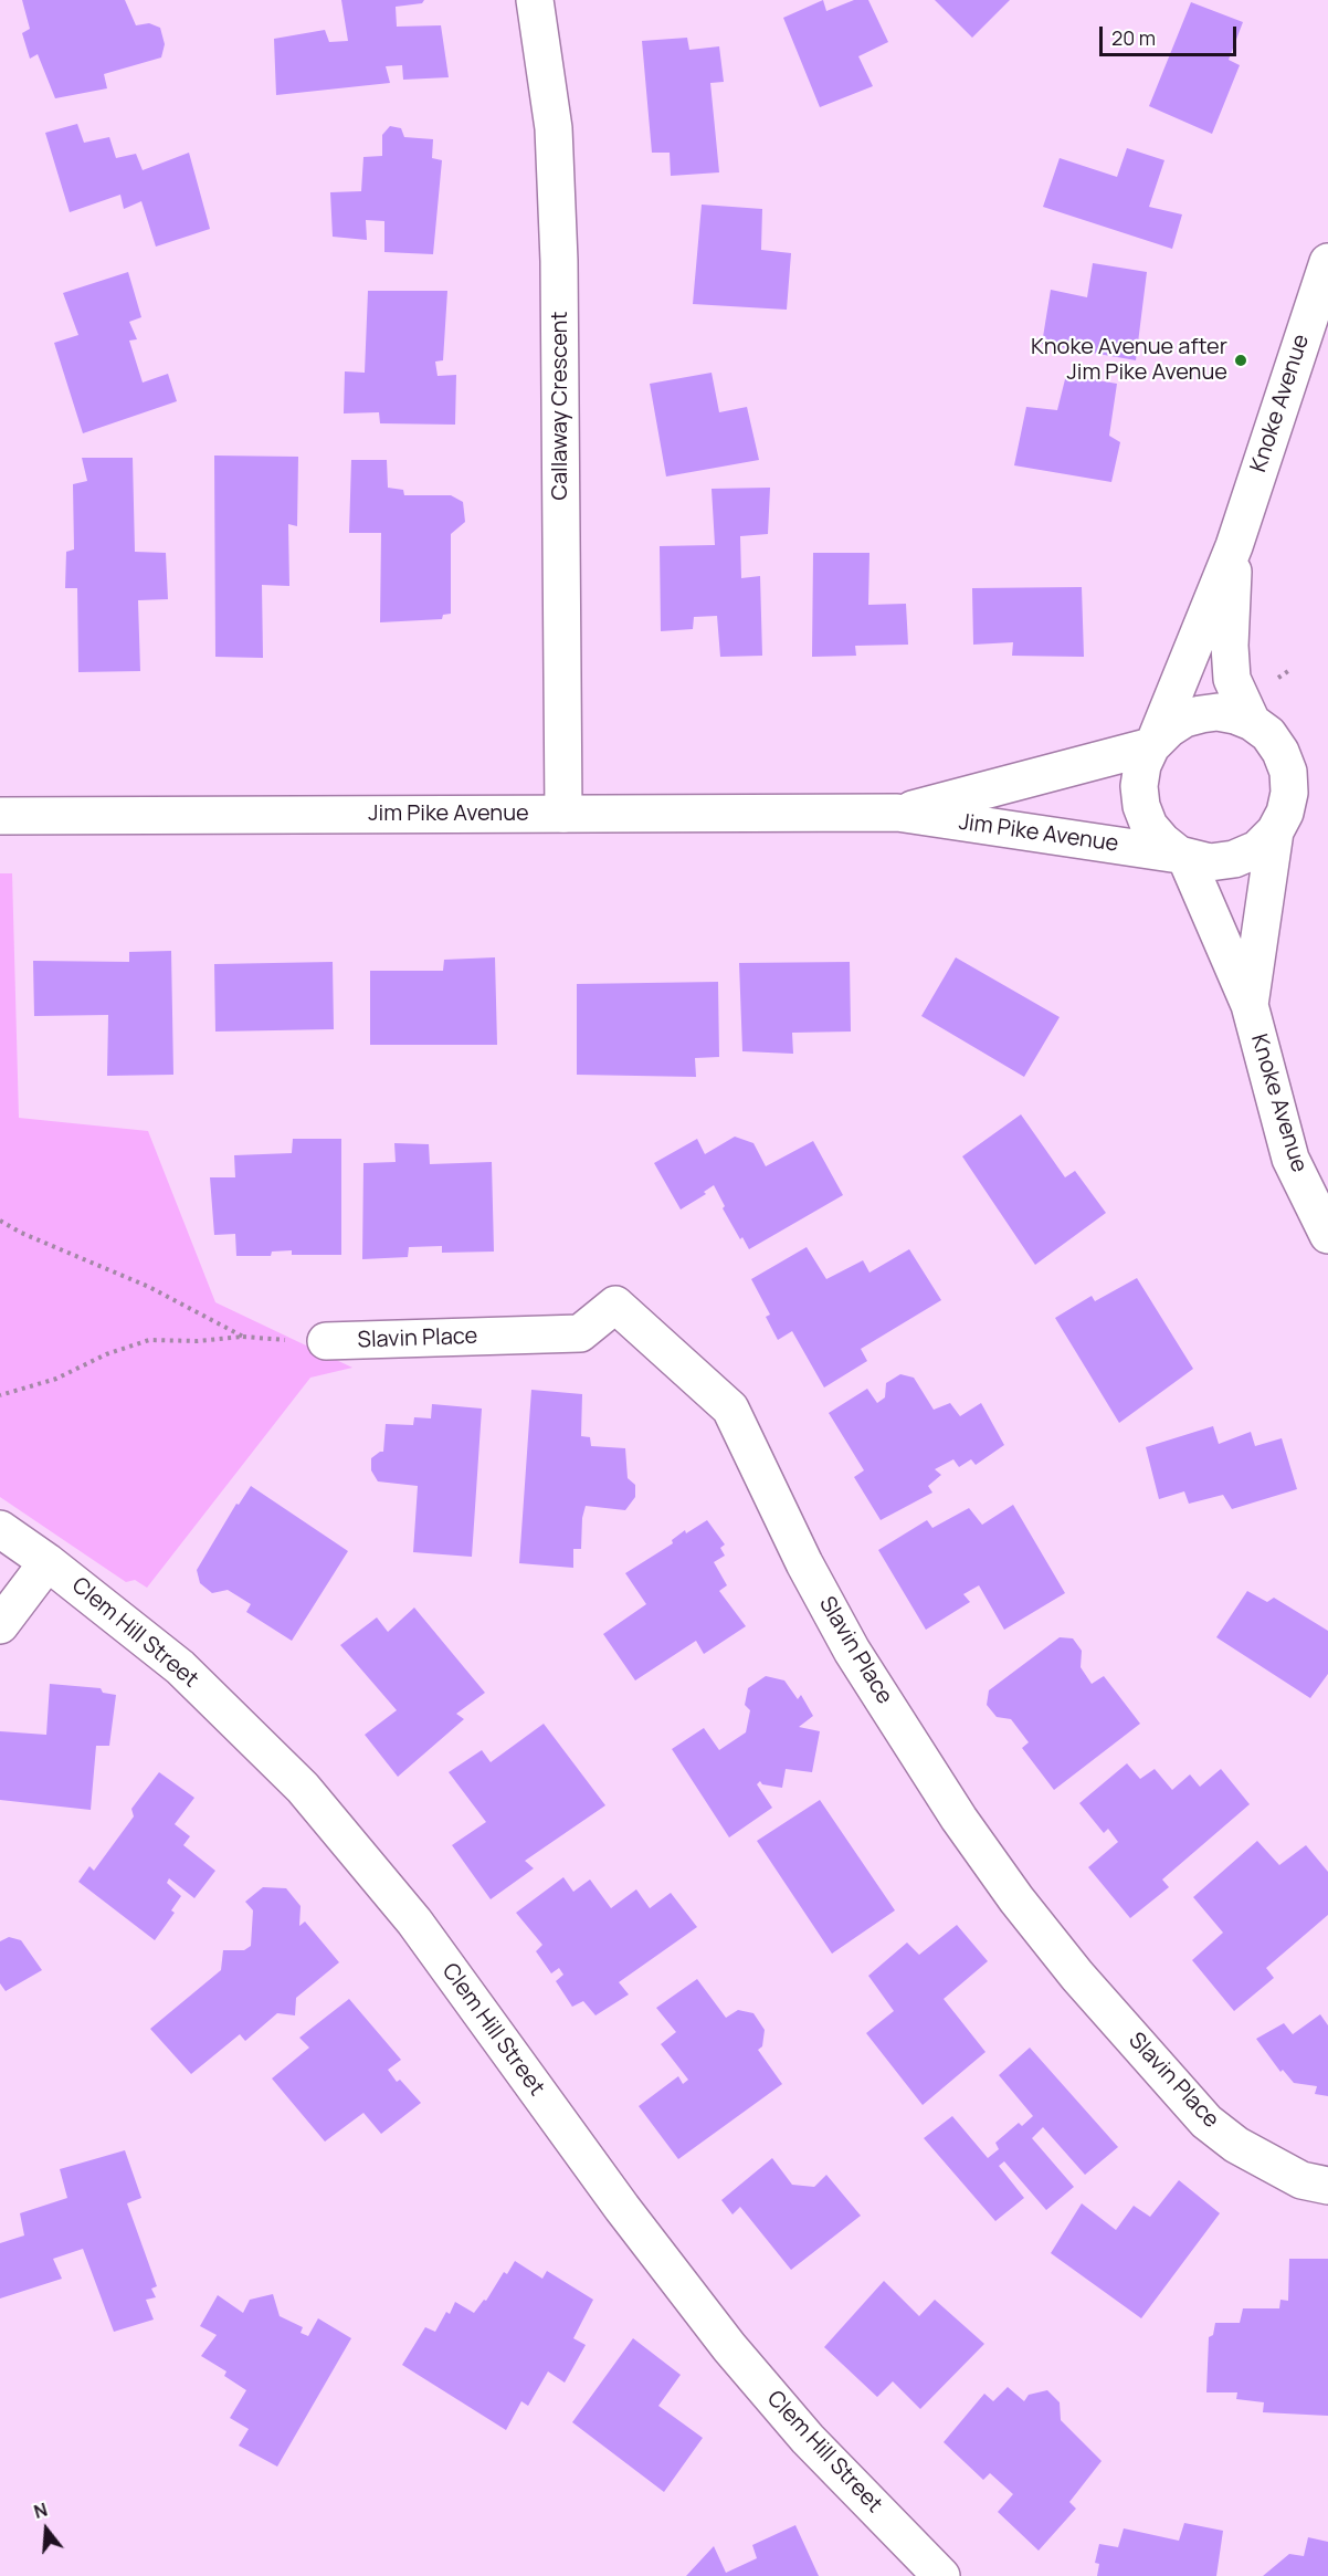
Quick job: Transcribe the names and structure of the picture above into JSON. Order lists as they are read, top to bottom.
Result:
{
  "streets": {
    "street": [
      "Knoke Avenue",
      "Callaway Crescent",
      "Jim Pike Avenue",
      "Slavin Place",
      "Clem Hill Street"
    ]
  },
  "crossings": [
    ["Knoke Avenue", "Jim Pike Avenue"],
    ["Callaway Crescent", "Jim Pike Avenue"]
  ],
  "places": ["Knoke Avenue after Jim Pike Avenue"],
  "scale_bar": "20 m",
  "north": "top"
}
